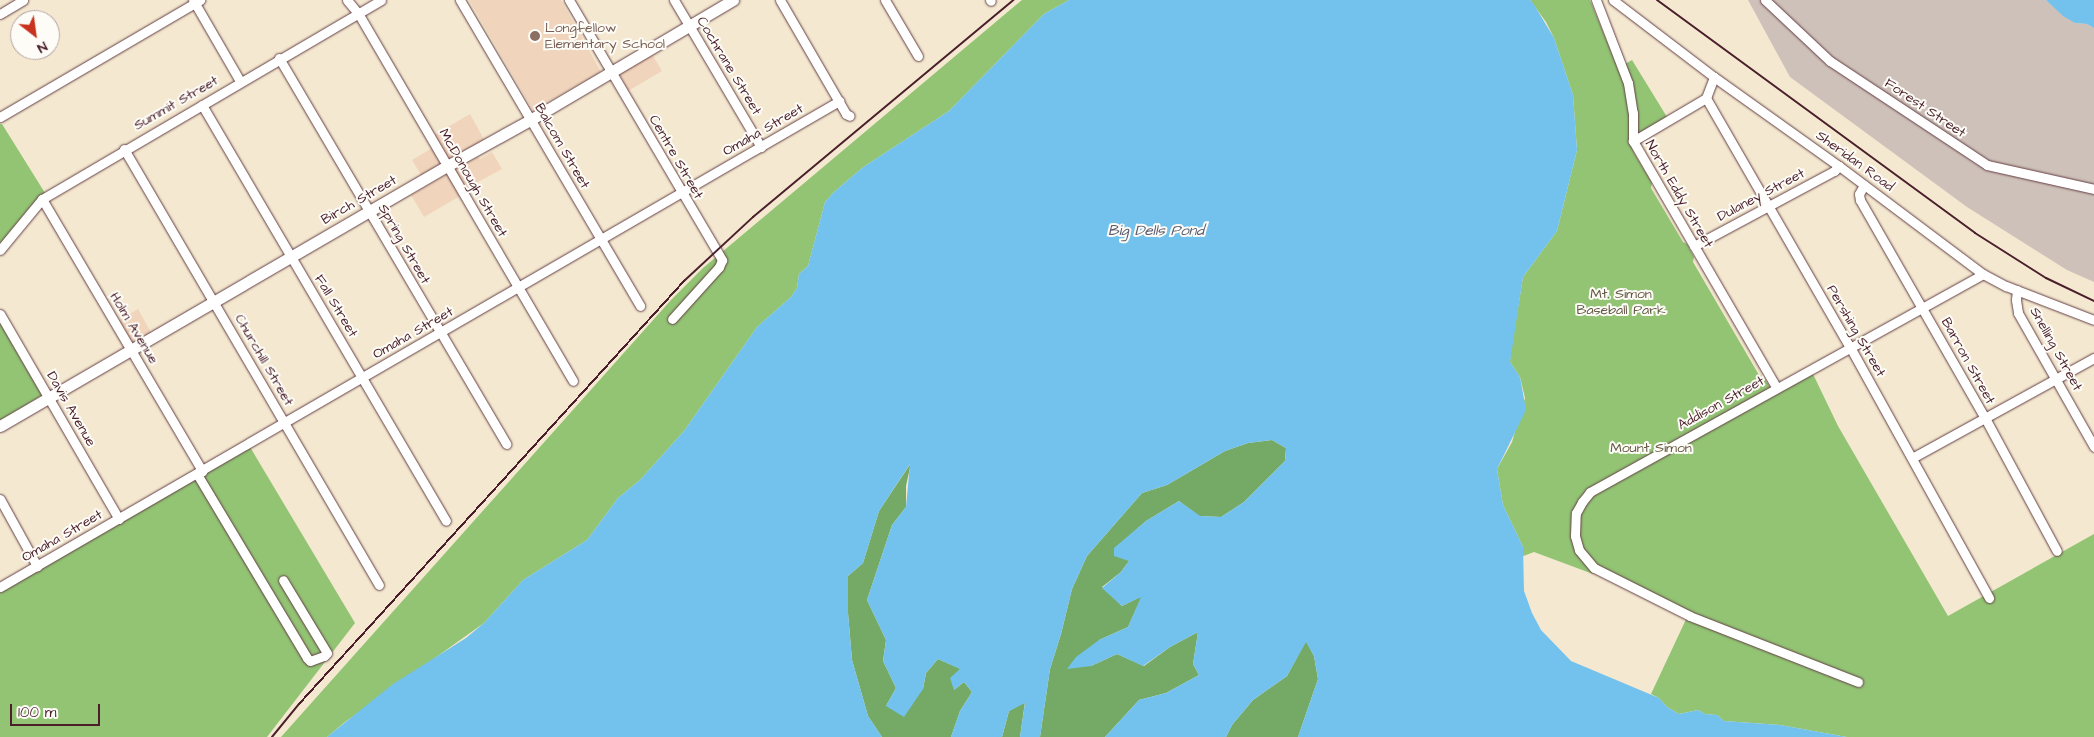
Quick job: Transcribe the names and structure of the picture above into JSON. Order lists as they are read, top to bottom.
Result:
{
  "streets": {
    "main road": ["Birch Street"],
    "street": [
      "Cochrane Street",
      "Summit Street",
      "Forest Street",
      "Omaha Street",
      "Balcom Street",
      "Centre Street",
      "Sheridan Road",
      "McDonough Street",
      "North Eddy Street",
      "Dulaney Street",
      "Spring Street",
      "Fall Street",
      "Holm Avenue",
      "Pershing Street",
      "Snelling Street",
      "Churchill Street",
      "Barron Street",
      "Addison Street",
      "Davis Avenue"
    ]
  },
  "crossings": [
    ["Cochrane Street", "Omaha Street"],
    ["Cochrane Street", "Birch Street"],
    ["Summit Street", "McDonough Street"],
    ["Summit Street", "Spring Street"],
    ["Summit Street", "Fall Street"],
    ["Summit Street", "Holm Avenue"],
    ["Summit Street", "Churchill Street"],
    ["Omaha Street", "Balcom Street"],
    ["Omaha Street", "Centre Street"],
    ["Omaha Street", "McDonough Street"],
    ["Omaha Street", "Spring Street"],
    ["Omaha Street", "Fall Street"],
    ["Omaha Street", "Holm Avenue"],
    ["Omaha Street", "Churchill Street"],
    ["Omaha Street", "Davis Avenue"],
    ["Balcom Street", "Birch Street"],
    ["Centre Street", "Birch Street"],
    ["Sheridan Road", "Dulaney Street"],
    ["Sheridan Road", "Snelling Street"],
    ["Sheridan Road", "Barron Street"],
    ["Sheridan Road", "Addison Street"],
    ["McDonough Street", "Birch Street"],
    ["North Eddy Street", "Dulaney Street"],
    ["North Eddy Street", "Addison Street"],
    ["Dulaney Street", "Pershing Street"],
    ["Birch Street", "Spring Street"],
    ["Birch Street", "Fall Street"],
    ["Birch Street", "Holm Avenue"],
    ["Birch Street", "Churchill Street"],
    ["Birch Street", "Davis Avenue"],
    ["Pershing Street", "Addison Street"],
    ["Barron Street", "Addison Street"]
  ],
  "water": ["Big Dells Pond"],
  "parks": ["Mt. Simon Baseball Park", "Mount Simon"],
  "places": ["Longfellow Elementary School"],
  "scale_bar": "100 m",
  "north": "bottom right"
}
